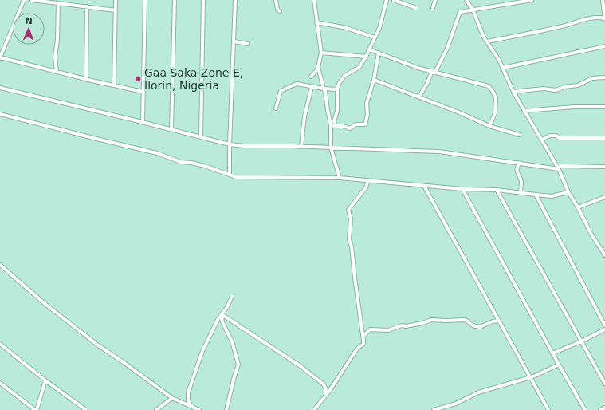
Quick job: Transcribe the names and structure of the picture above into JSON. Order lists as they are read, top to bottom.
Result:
{
  "places": ["Gaa Saka Zone E, Ilorin, Nigeria"],
  "north": "top"
}
